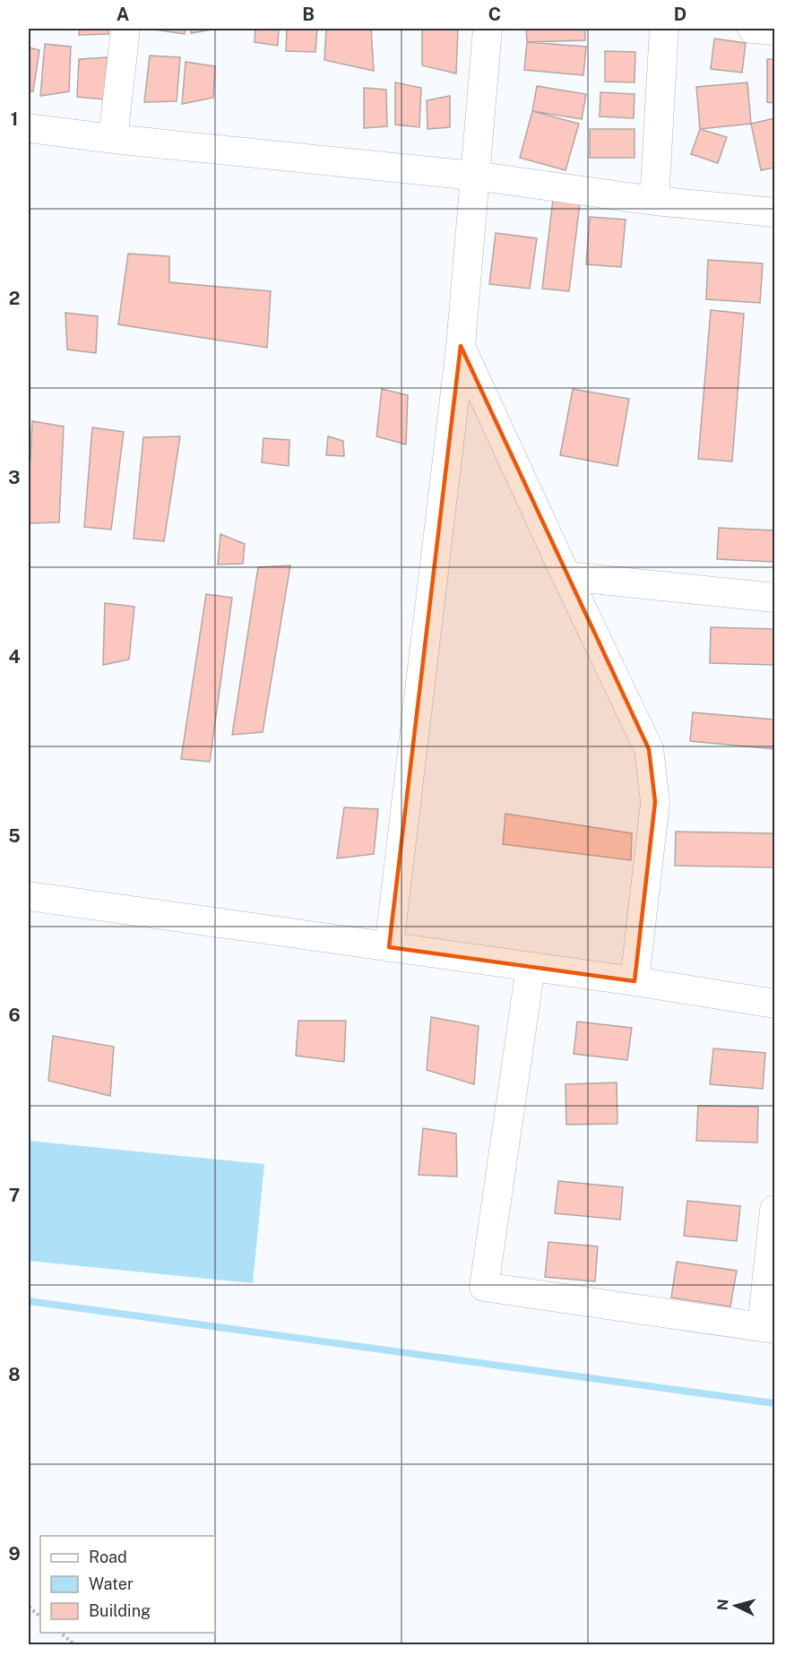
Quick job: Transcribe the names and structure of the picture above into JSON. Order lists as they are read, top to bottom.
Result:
{
  "legend": ["Road", "Water", "Building"],
  "north": "left",
  "grid": {
    "columns": [
      "A",
      "B",
      "C",
      "D"
    ],
    "rows": [
      "1",
      "2",
      "3",
      "4",
      "5",
      "6",
      "7",
      "8",
      "9"
    ]
  }
}
